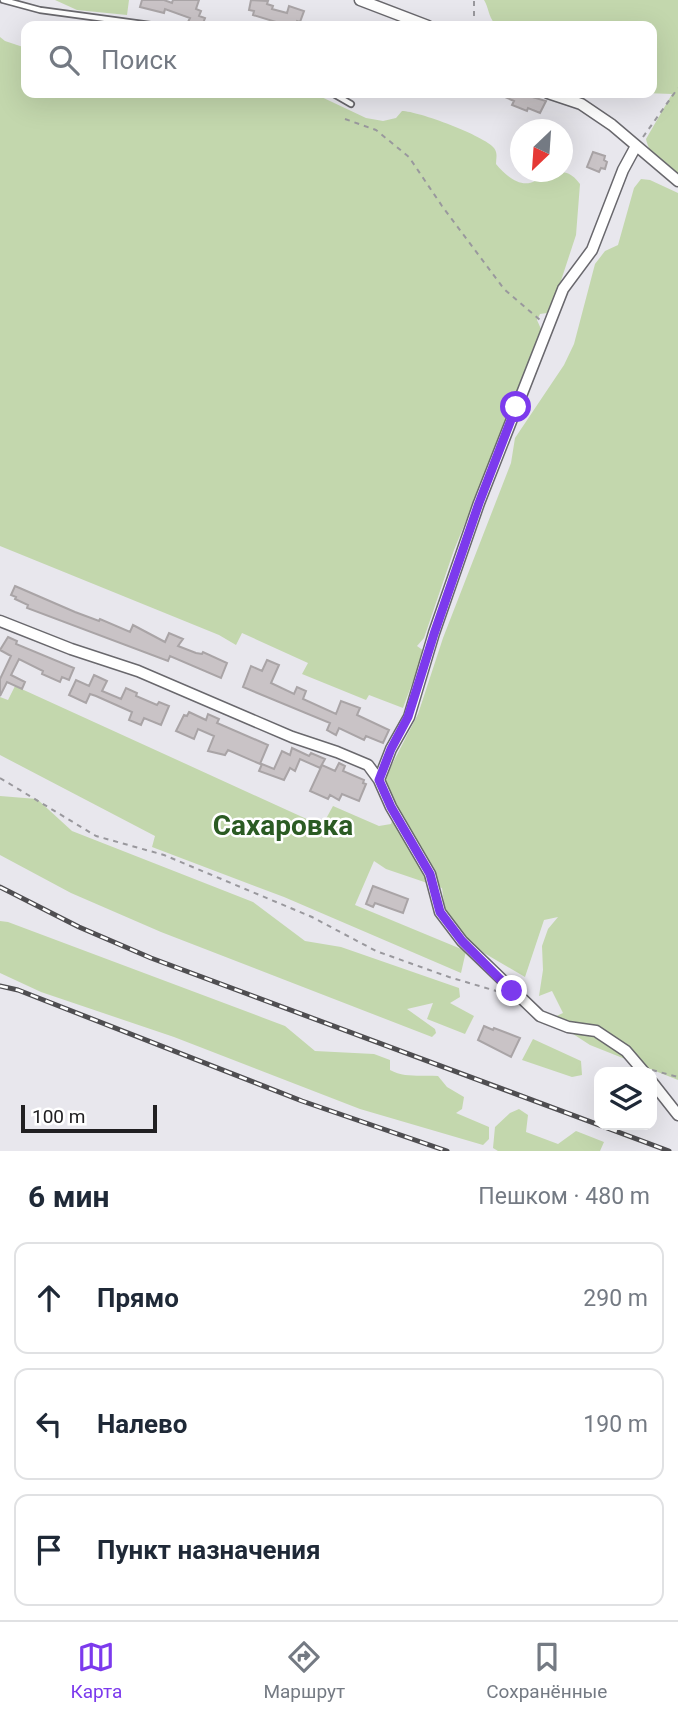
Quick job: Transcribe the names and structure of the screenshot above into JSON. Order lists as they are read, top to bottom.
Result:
{
  "districts": ["Сахаровка"],
  "scale_bar": "100 m",
  "north": "bottom left",
  "page": {
    "search": "Поиск",
    "scale": "100 m",
    "heading": ["6 мин", "Пешком · 480 m"],
    "list": [
      ["Прямо", "290 m"],
      ["Налево", "190 m"],
      "Пункт назначения"
    ],
    "nav": ["Карта", "Маршрут", "Сохранённые"]
  }
}
